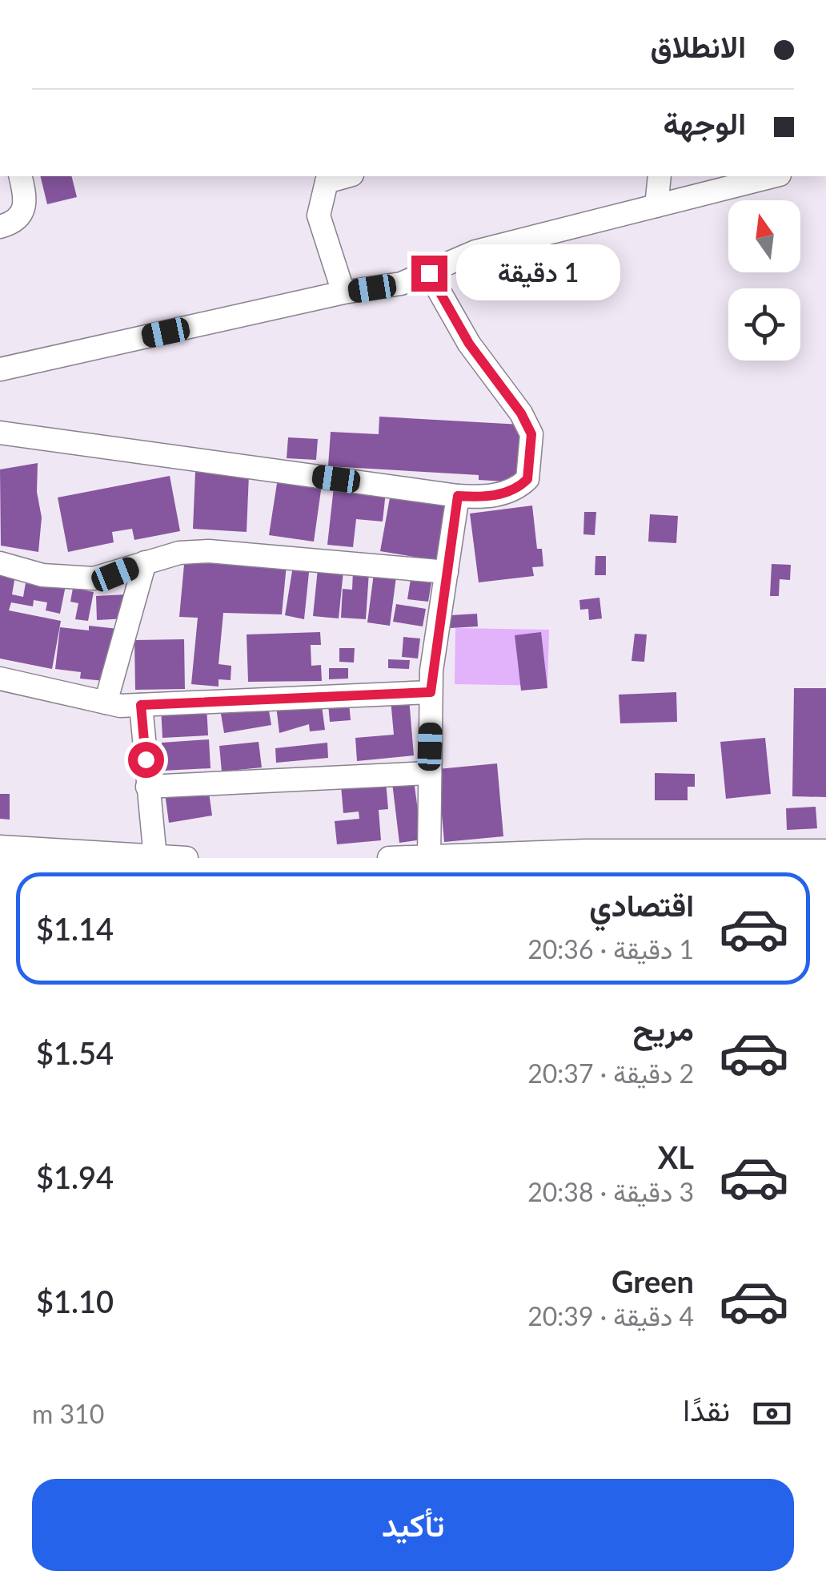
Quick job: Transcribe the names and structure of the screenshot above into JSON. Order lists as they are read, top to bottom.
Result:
{
  "north": "top",
  "page": {
    "banner": ["الانطلاق", "الوجهة"],
    "bubble": "1 دقيقة",
    "list": [
      {
        "name": "اقتصادي",
        "note": "1 دقيقة · 20:36",
        "value": "$1.14"
      },
      {
        "name": "مريح",
        "note": "2 دقيقة · 20:37",
        "value": "$1.54"
      },
      {
        "name": "XL",
        "note": "3 دقيقة · 20:38",
        "value": "$1.94"
      },
      {
        "name": "Green",
        "note": "4 دقيقة · 20:39",
        "value": "$1.10"
      }
    ],
    "pay": ["نقدًا", "310 m"],
    "buttons": "تأكيد"
  }
}
